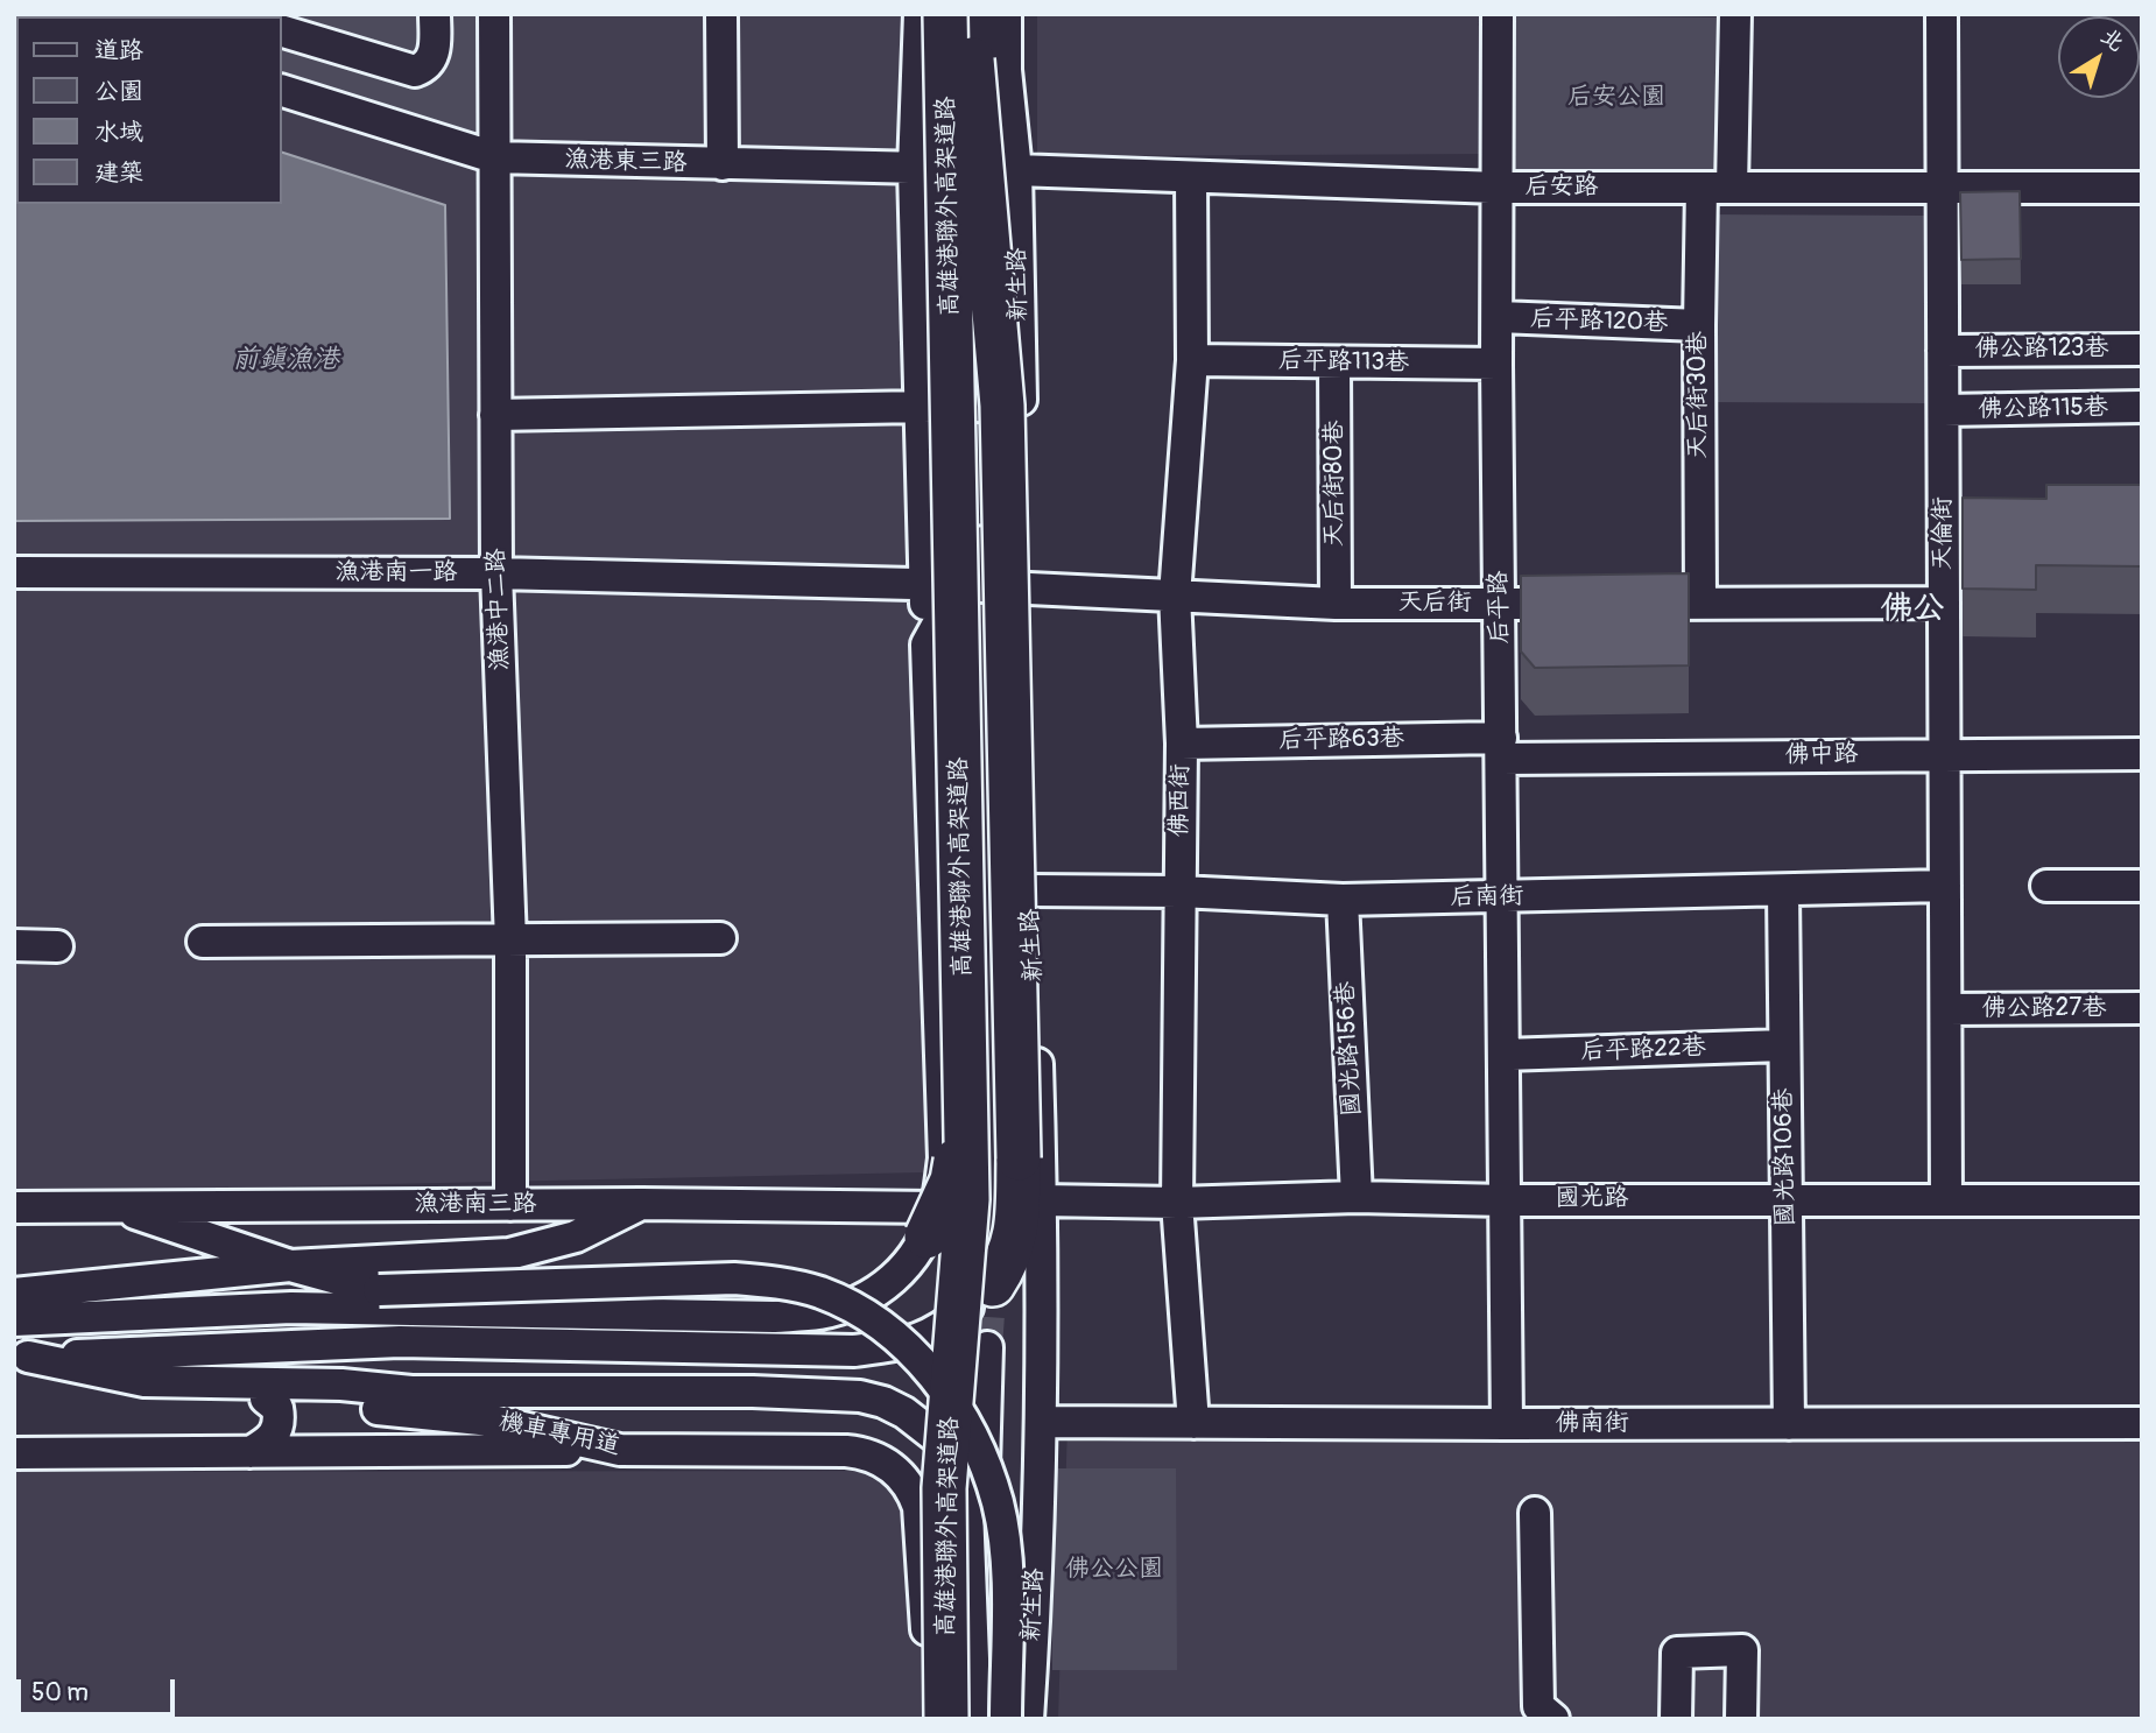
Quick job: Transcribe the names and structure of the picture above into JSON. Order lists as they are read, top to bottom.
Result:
{
  "streets": {
    "highway": ["高雄港聯外高架道路"],
    "street": [
      "漁港東三路",
      "后安路",
      "新生路",
      "后平路120巷",
      "佛公路123巷",
      "后平路113巷",
      "天后街30巷",
      "佛公路115巷",
      "天后街80巷",
      "天倫街",
      "漁港南一路",
      "天后街",
      "后平路",
      "漁港中二路",
      "后平路63巷",
      "佛中路",
      "佛西街",
      "后南街",
      "佛公路27巷",
      "國光路156巷",
      "后平路22巷",
      "國光路106巷",
      "國光路",
      "漁港南三路",
      "佛南街",
      "機車專用道"
    ]
  },
  "crossings": [
    ["漁港東三路", "后安路"],
    ["漁港東三路", "新生路"],
    ["漁港東三路", "漁港中二路"],
    ["后安路", "新生路"],
    ["后安路", "天后街30巷"],
    ["后安路", "天倫街"],
    ["后安路", "后平路"],
    ["后安路", "佛西街"],
    ["新生路", "天后街"],
    ["新生路", "后南街"],
    ["新生路", "國光路"],
    ["新生路", "佛南街"],
    ["后平路120巷", "天后街30巷"],
    ["后平路120巷", "后平路"],
    ["佛公路123巷", "天倫街"],
    ["后平路113巷", "天后街80巷"],
    ["后平路113巷", "后平路"],
    ["后平路113巷", "佛西街"],
    ["佛公路115巷", "天倫街"],
    ["天后街80巷", "天后街"],
    ["天倫街", "佛中路"],
    ["天倫街", "后南街"],
    ["天倫街", "佛公路27巷"],
    ["天倫街", "國光路"],
    ["漁港南一路", "天后街"],
    ["漁港南一路", "漁港中二路"],
    ["天后街", "后平路"],
    ["天后街", "佛西街"],
    ["后平路", "后平路63巷"],
    ["后平路", "佛中路"],
    ["后平路", "后南街"],
    ["后平路", "后平路22巷"],
    ["后平路", "國光路"],
    ["后平路", "佛南街"],
    ["漁港中二路", "漁港南三路"],
    ["后平路63巷", "佛中路"],
    ["后平路63巷", "佛西街"],
    ["佛西街", "后南街"],
    ["佛西街", "國光路"],
    ["佛西街", "佛南街"],
    ["后南街", "國光路156巷"],
    ["后南街", "國光路106巷"],
    ["國光路156巷", "國光路"],
    ["后平路22巷", "國光路106巷"],
    ["國光路106巷", "國光路"],
    ["國光路106巷", "佛南街"]
  ],
  "districts": ["佛公"],
  "water": ["前鎮漁港"],
  "parks": ["后安公園", "佛公公園"],
  "legend": [
    "道路",
    "公園",
    "水域",
    "建築"
  ],
  "scale_bar": "50 m",
  "north": "top right"
}
